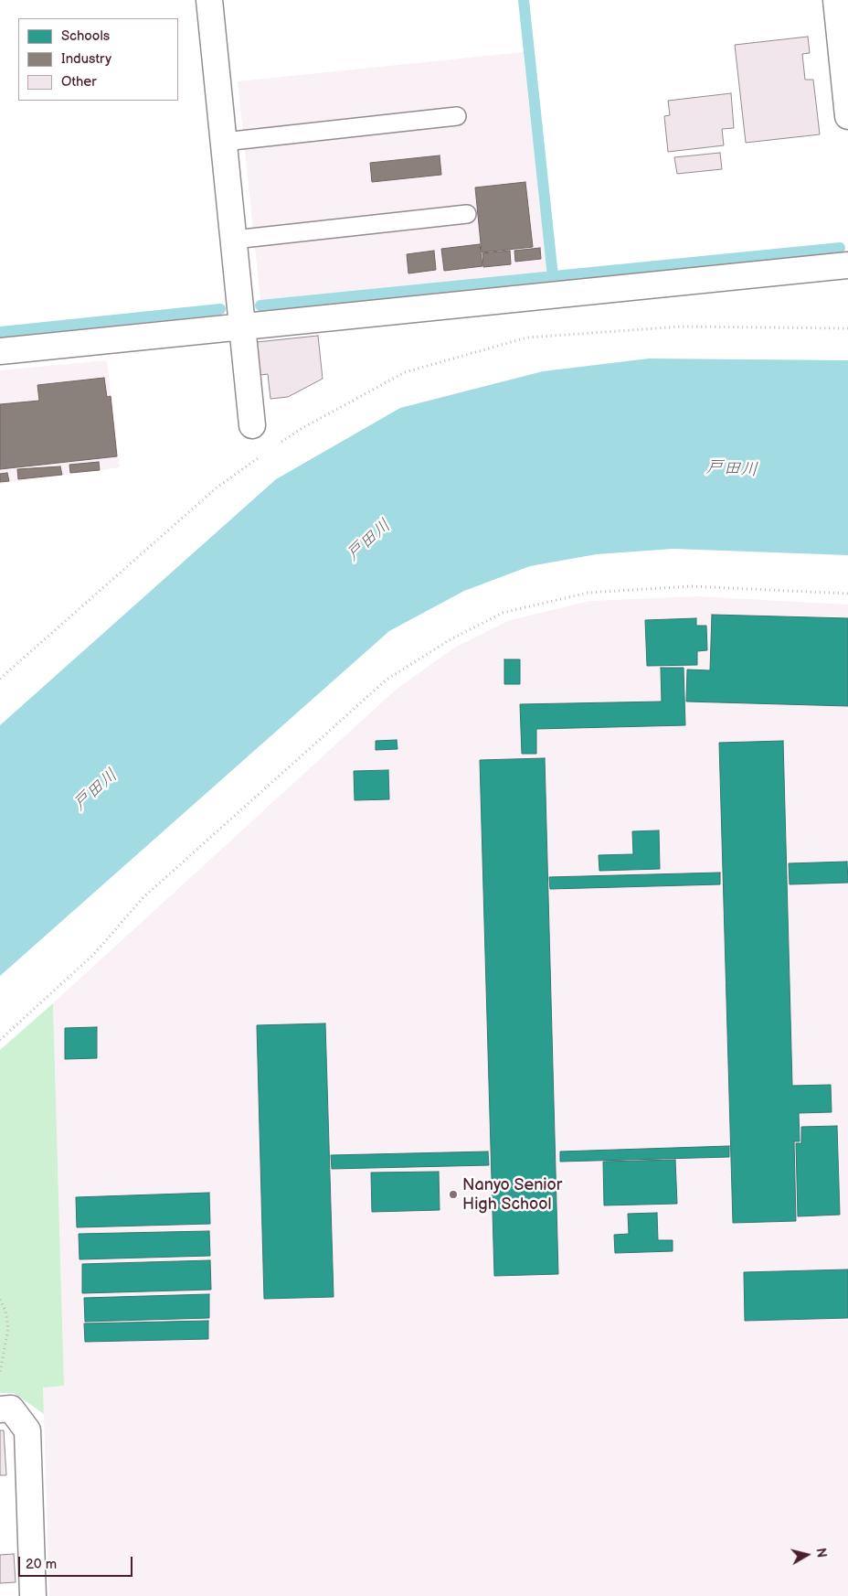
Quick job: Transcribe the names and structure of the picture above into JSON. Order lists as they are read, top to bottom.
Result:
{
  "water": ["戸田川"],
  "places": ["Nanyo Senior High School"],
  "legend": ["Schools", "Industry", "Other"],
  "scale_bar": "20 m",
  "north": "right"
}
